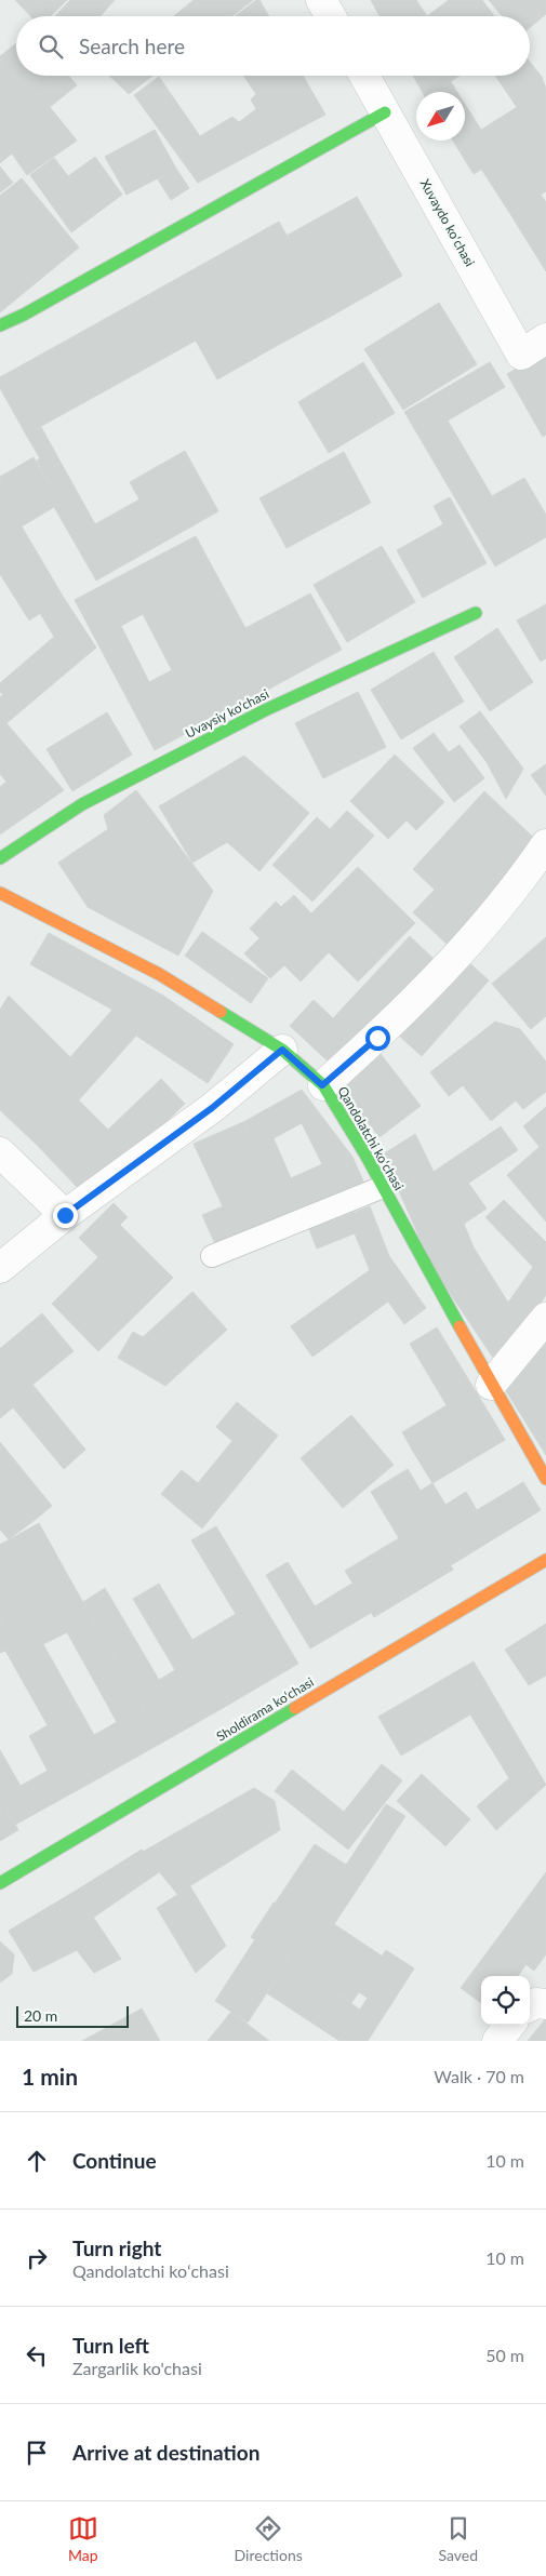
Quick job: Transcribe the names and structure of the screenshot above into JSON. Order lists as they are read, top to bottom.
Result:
{
  "streets": {
    "street": [
      "Xuvaydo koʻchasi",
      "Uvaysiy ko'chasi",
      "Qandolatchi koʻchasi",
      "Sholdirama ko‘chasi"
    ]
  },
  "scale_bar": "20 m",
  "north": "bottom left",
  "page": {
    "search": "Search here",
    "scale": "20 m",
    "heading": ["1 min", "Walk · 70 m"],
    "list": [
      ["Continue", "10 m"],
      ["Turn right", "Qandolatchi koʻchasi", "10 m"],
      ["Turn left", "Zargarlik ko'chasi", "50 m"],
      "Arrive at destination"
    ],
    "nav": ["Map", "Directions", "Saved"]
  }
}
